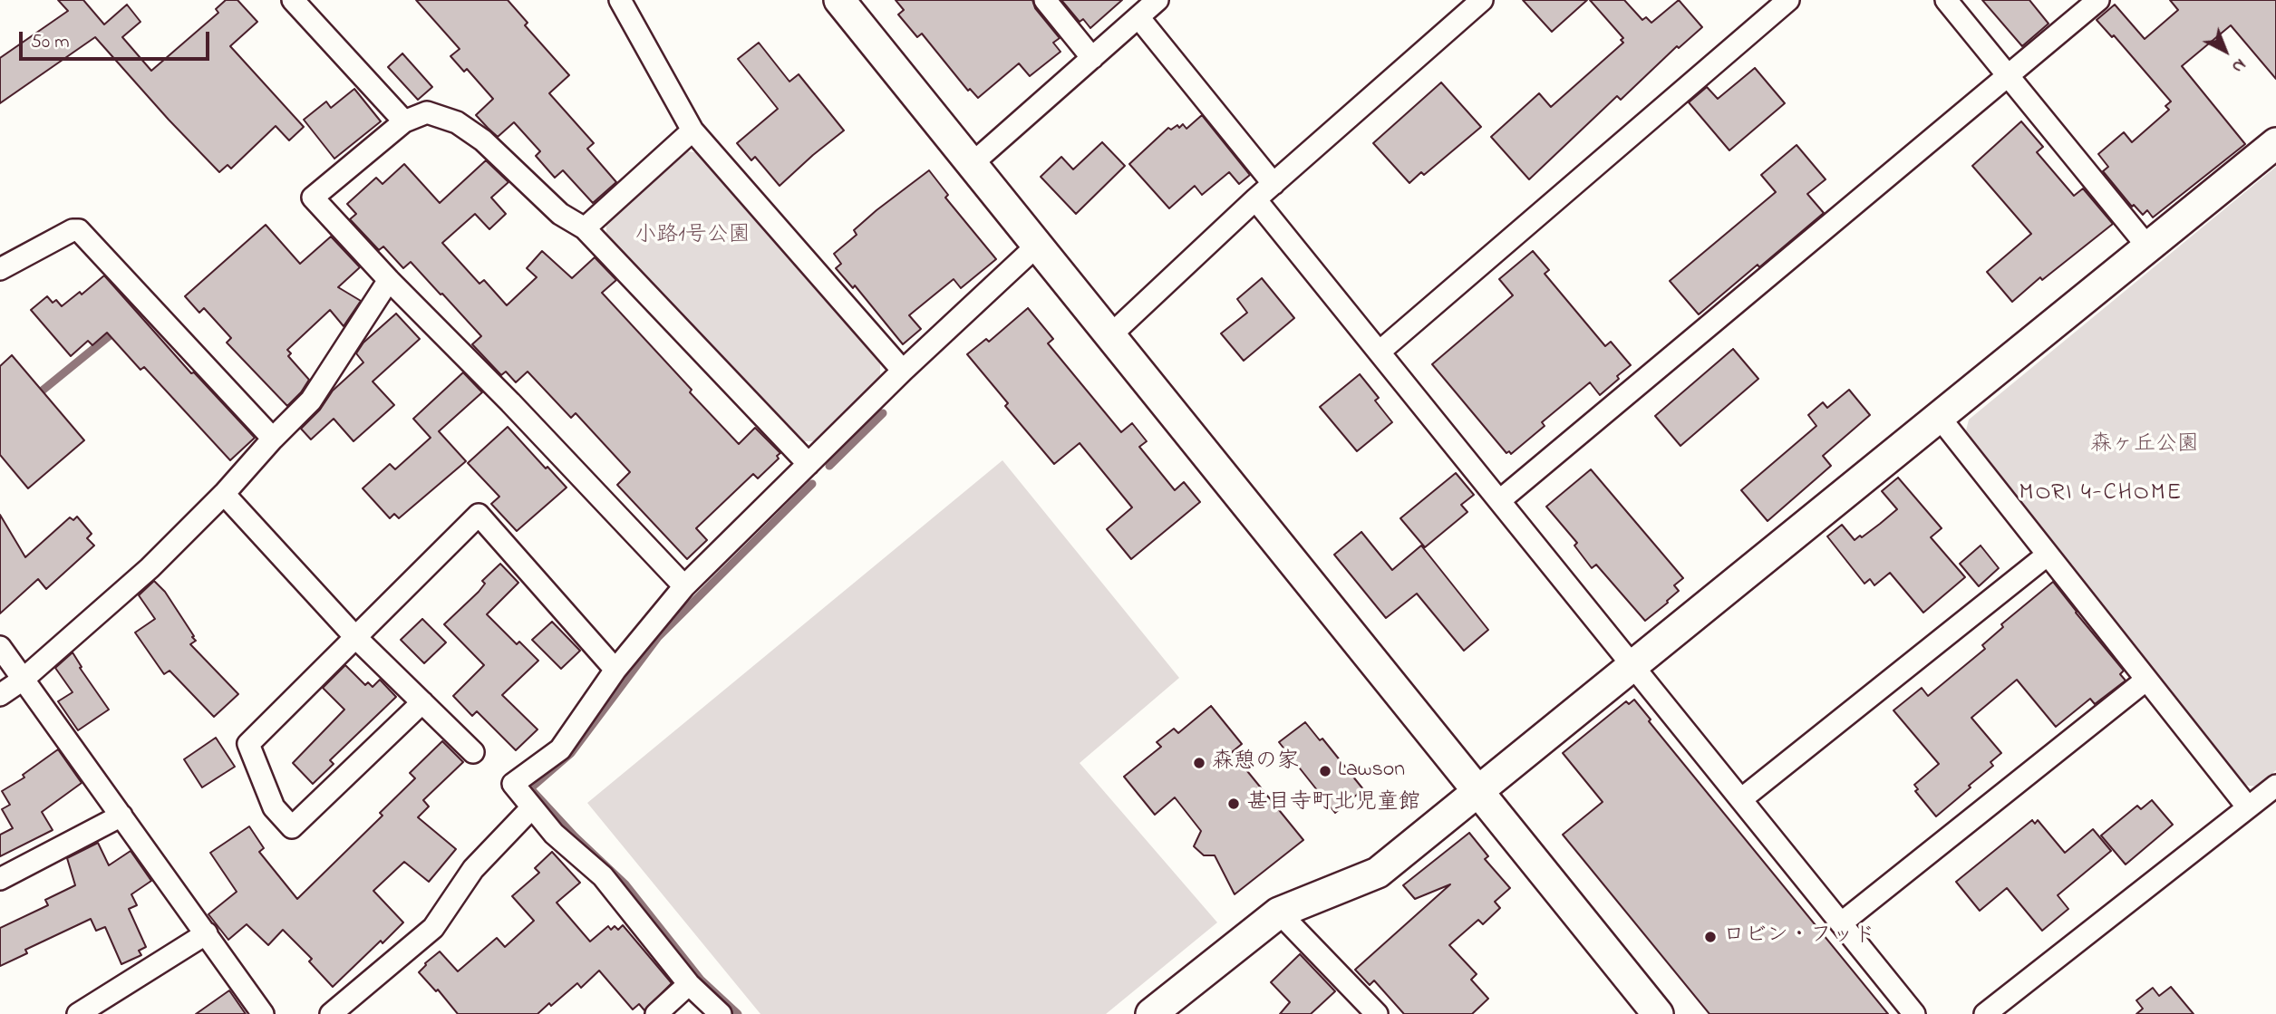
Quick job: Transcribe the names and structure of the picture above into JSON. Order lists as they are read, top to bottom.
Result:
{
  "districts": ["MORI 4-CHOME"],
  "parks": ["小路1号公園", "森ヶ丘公園"],
  "places": [
    "森憩の家",
    "Lawson",
    "甚目寺町北児童館",
    "ロビン・フッド"
  ],
  "scale_bar": "50 m",
  "north": "bottom right"
}
